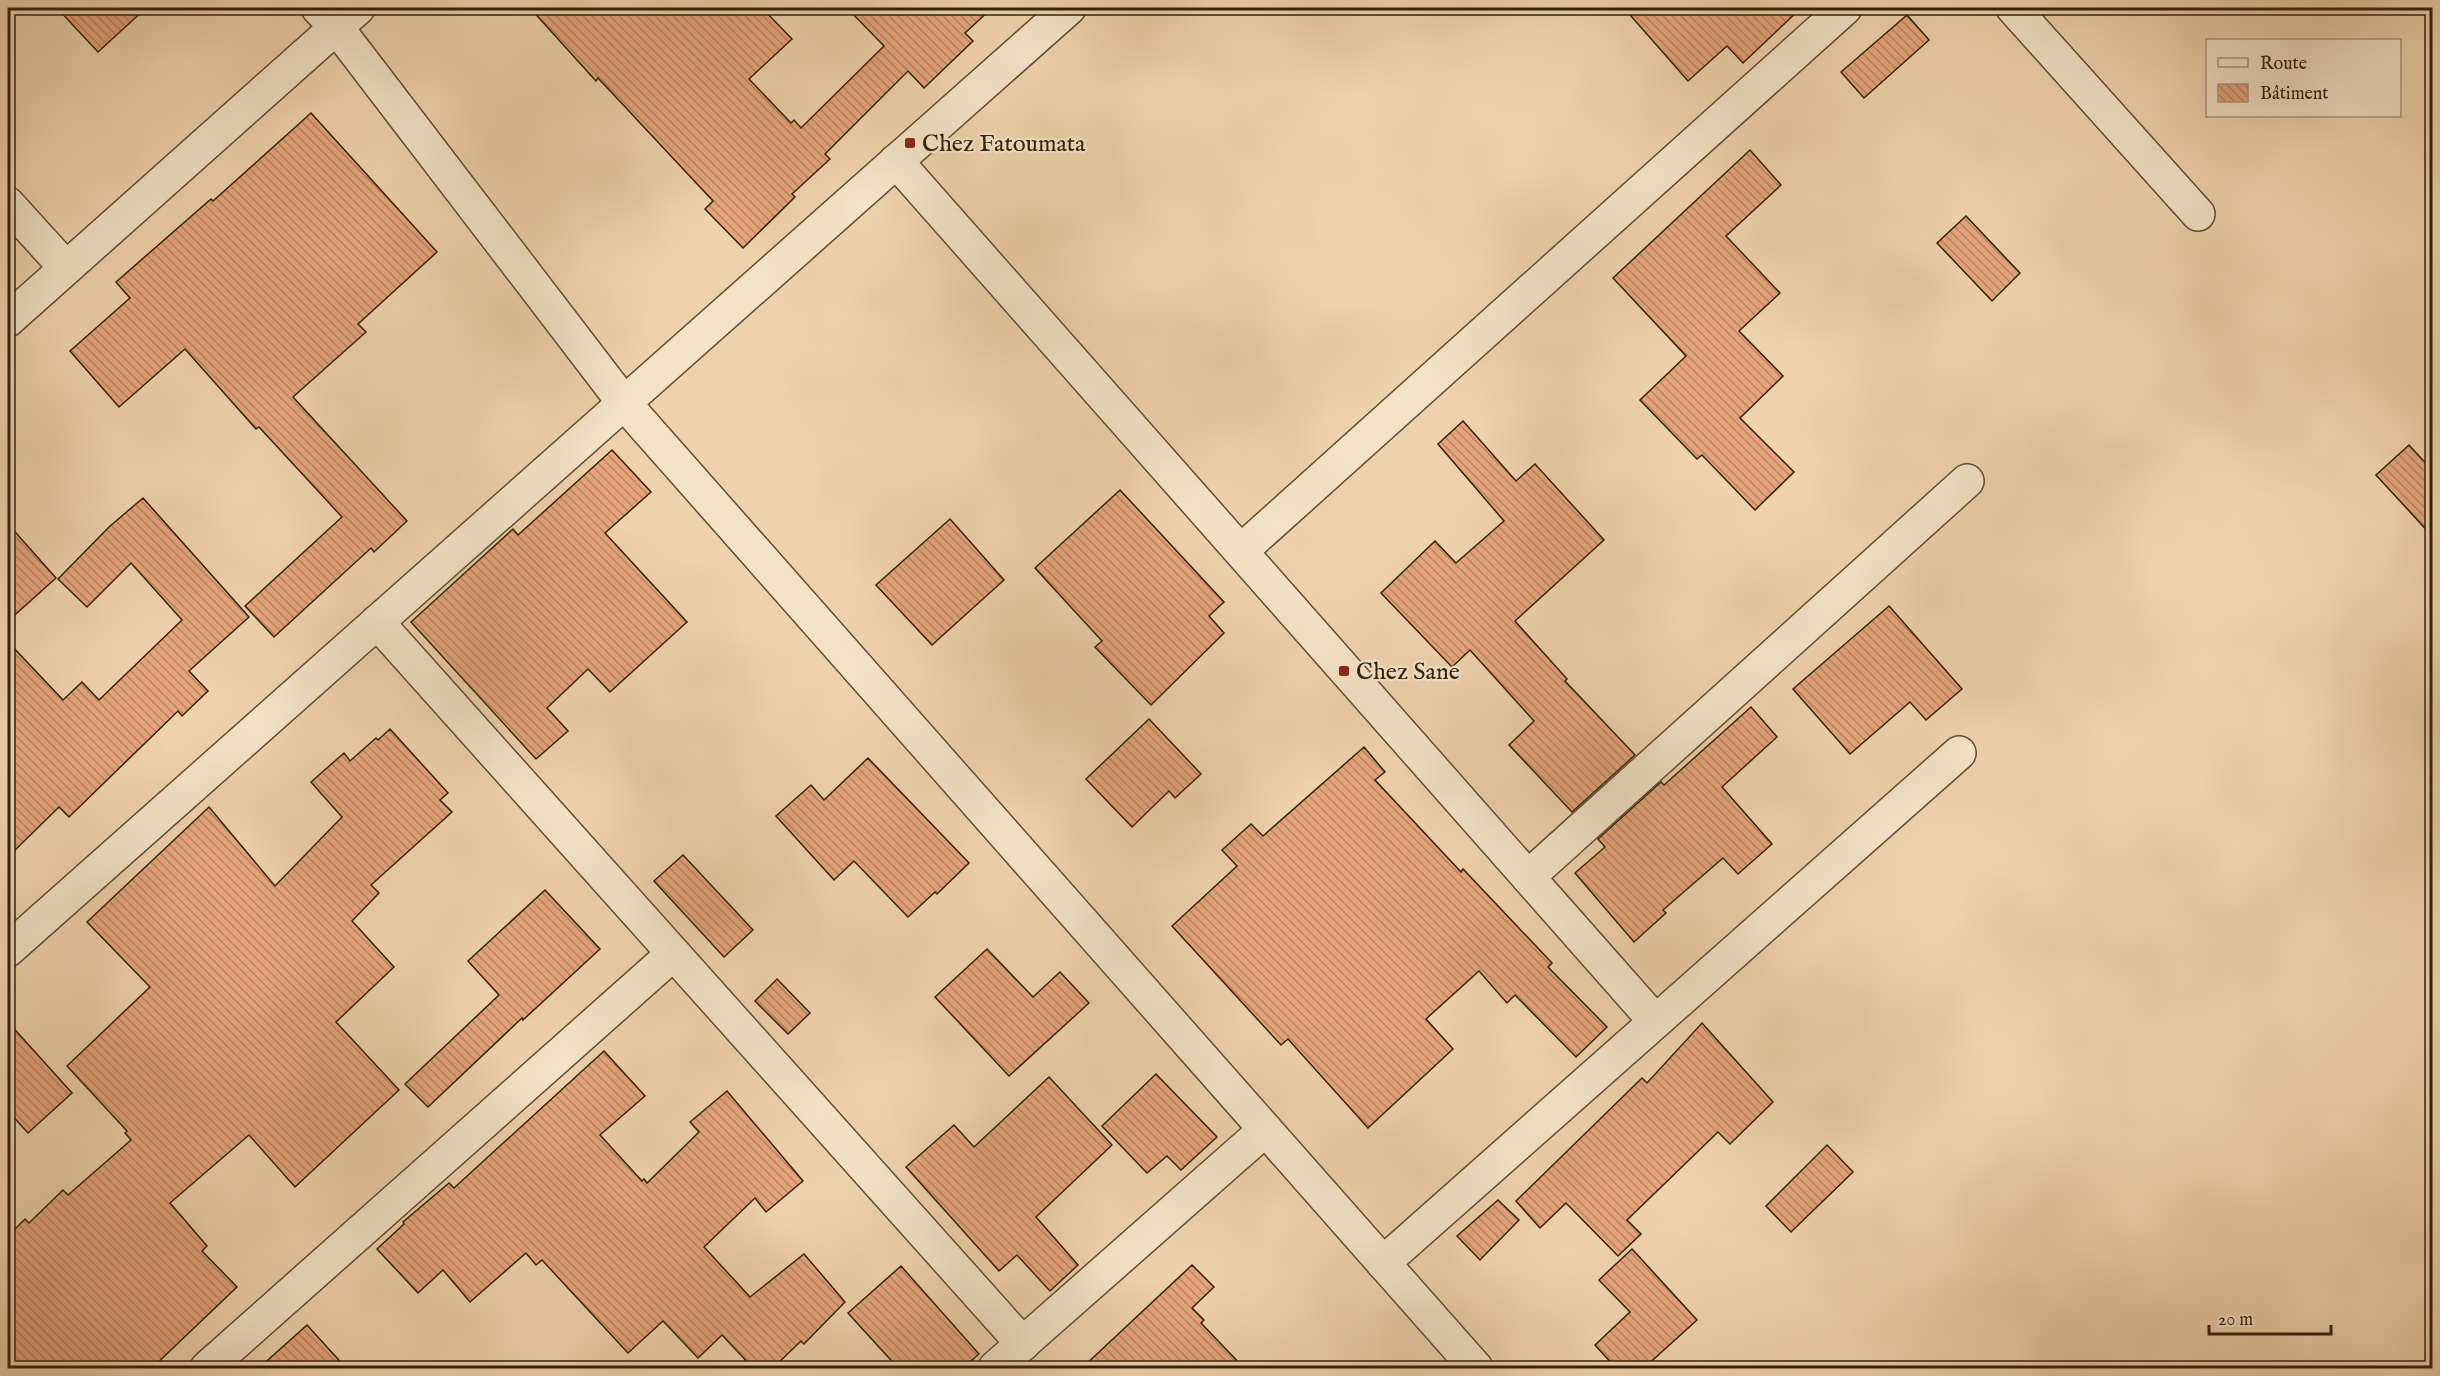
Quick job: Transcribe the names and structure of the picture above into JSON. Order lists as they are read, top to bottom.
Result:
{
  "places": {
    "transit": ["Chez Fatoumata", "Chez Sane"]
  },
  "legend": ["Route", "Bâtiment"],
  "scale_bar": "20 m"
}
